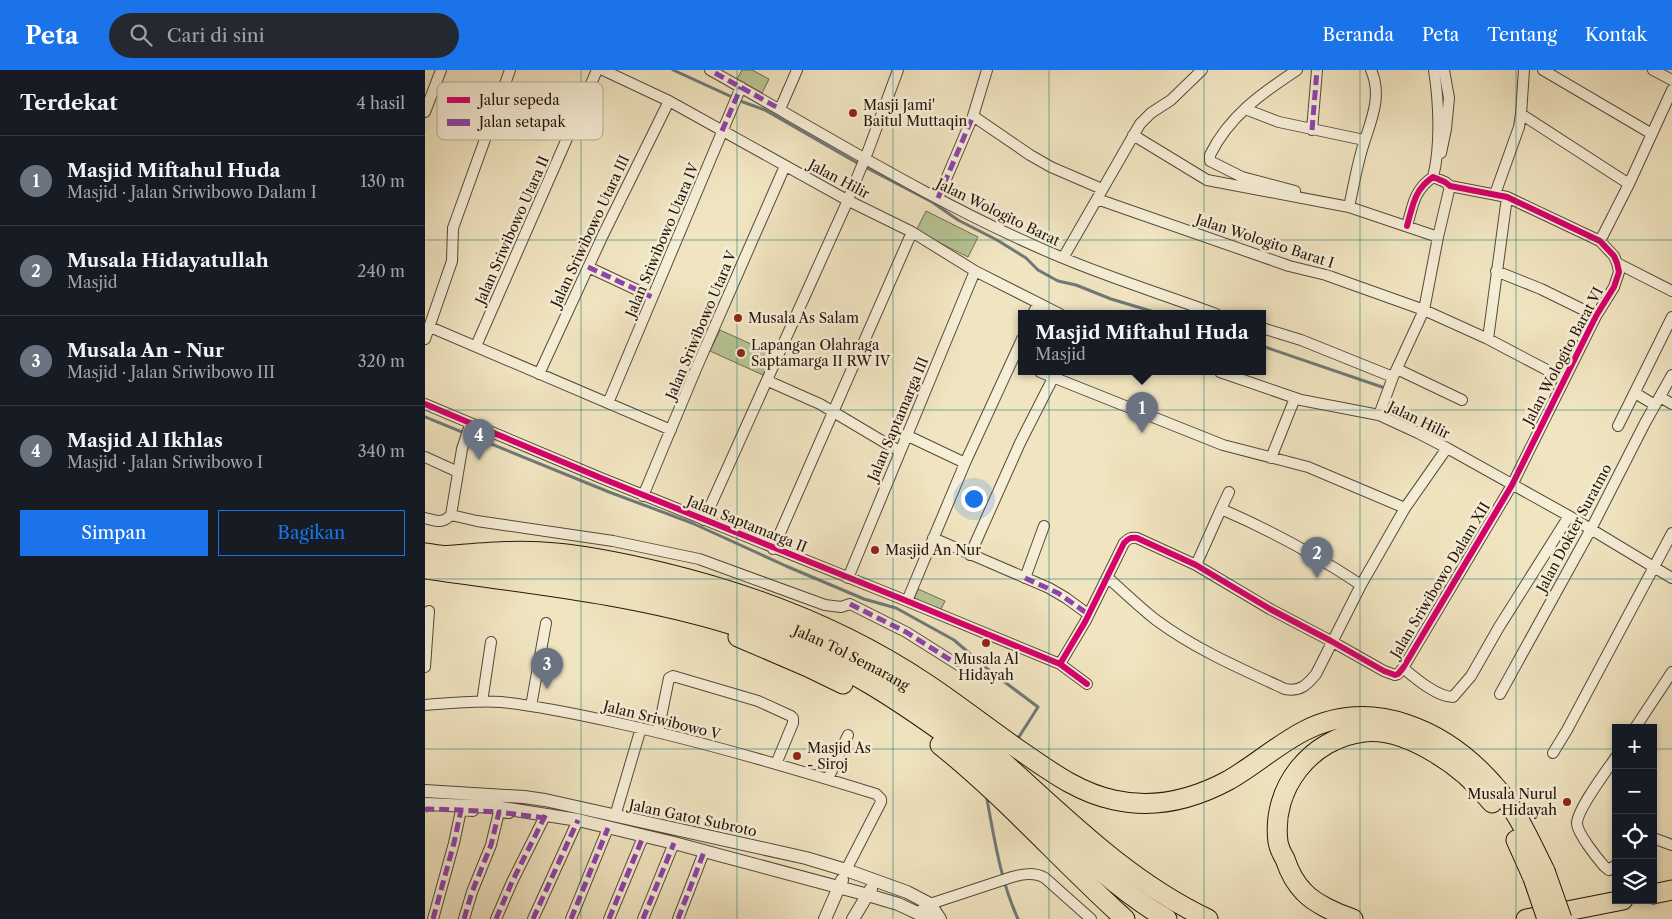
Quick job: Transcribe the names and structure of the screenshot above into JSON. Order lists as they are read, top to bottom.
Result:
{
  "streets": {
    "highway": ["Jalan Tol Semarang"],
    "street": [
      "Jalan Hilir",
      "Jalan Wologito Barat",
      "Jalan Sriwibowo Utara II",
      "Jalan Sriwibowo Utara III",
      "Jalan Sriwibowo Utara IV",
      "Jalan Wologito Barat I",
      "Jalan Sriwibowo Utara V",
      "Jalan Wologito Barat VI",
      "Jalan Saptamarga III",
      "Jalan Saptamarga II",
      "Jalan Dokter Suratmo",
      "Jalan Sriwibowo Dalam XII",
      "Jalan Sriwibowo V",
      "Jalan Gatot Subroto"
    ]
  },
  "crossings": [
    ["Jalan Hilir", "Jalan Sriwibowo Utara III"],
    ["Jalan Hilir", "Jalan Sriwibowo Utara IV"],
    ["Jalan Hilir", "Jalan Sriwibowo Utara V"],
    ["Jalan Hilir", "Jalan Wologito Barat VI"],
    ["Jalan Hilir", "Jalan Saptamarga III"],
    ["Jalan Hilir", "Jalan Dokter Suratmo"],
    ["Jalan Hilir", "Jalan Sriwibowo Dalam XII"],
    ["Jalan Wologito Barat", "Jalan Sriwibowo Utara IV"],
    ["Jalan Wologito Barat I", "Jalan Wologito Barat VI"],
    ["Jalan Sriwibowo Utara V", "Jalan Saptamarga II"],
    ["Jalan Wologito Barat VI", "Jalan Sriwibowo Dalam XII"],
    ["Jalan Saptamarga III", "Jalan Saptamarga II"],
    ["Jalan Sriwibowo V", "Jalan Gatot Subroto"]
  ],
  "places": [
    "Masji Jami' Baitul Muttaqin",
    "Musala As Salam",
    "Lapangan Olahraga Saptamarga II RW IV",
    "Masjid An Nur",
    "Musala Al Hidayah",
    "Masjid As - Siroj",
    "Musala Nurul Hidayah"
  ],
  "legend": ["Jalur sepeda", "Jalan setapak"],
  "page": {
    "header": "Peta",
    "search": "Cari di sini",
    "nav": [
      "Beranda",
      "Peta",
      "Tentang",
      "Kontak"
    ],
    "heading": ["Terdekat", "4 hasil"],
    "list": [
      {
        "mark": "1",
        "name": "Masjid Miftahul Huda",
        "note": "Masjid · Jalan Sriwibowo Dalam I",
        "value": "130 m"
      },
      {
        "mark": "2",
        "name": "Musala Hidayatullah",
        "note": "Masjid",
        "value": "240 m"
      },
      {
        "mark": "3",
        "name": "Musala An - Nur",
        "note": "Masjid · Jalan Sriwibowo III",
        "value": "320 m"
      },
      {
        "mark": "4",
        "name": "Masjid Al Ikhlas",
        "note": "Masjid · Jalan Sriwibowo I",
        "value": "340 m"
      }
    ],
    "popup": ["Masjid Miftahul Huda", "Masjid"],
    "pins": [
      "1",
      "4",
      "2",
      "3"
    ],
    "buttons": ["Simpan", "Bagikan"],
    "map_buttons": ["+", "−"]
  }
}
